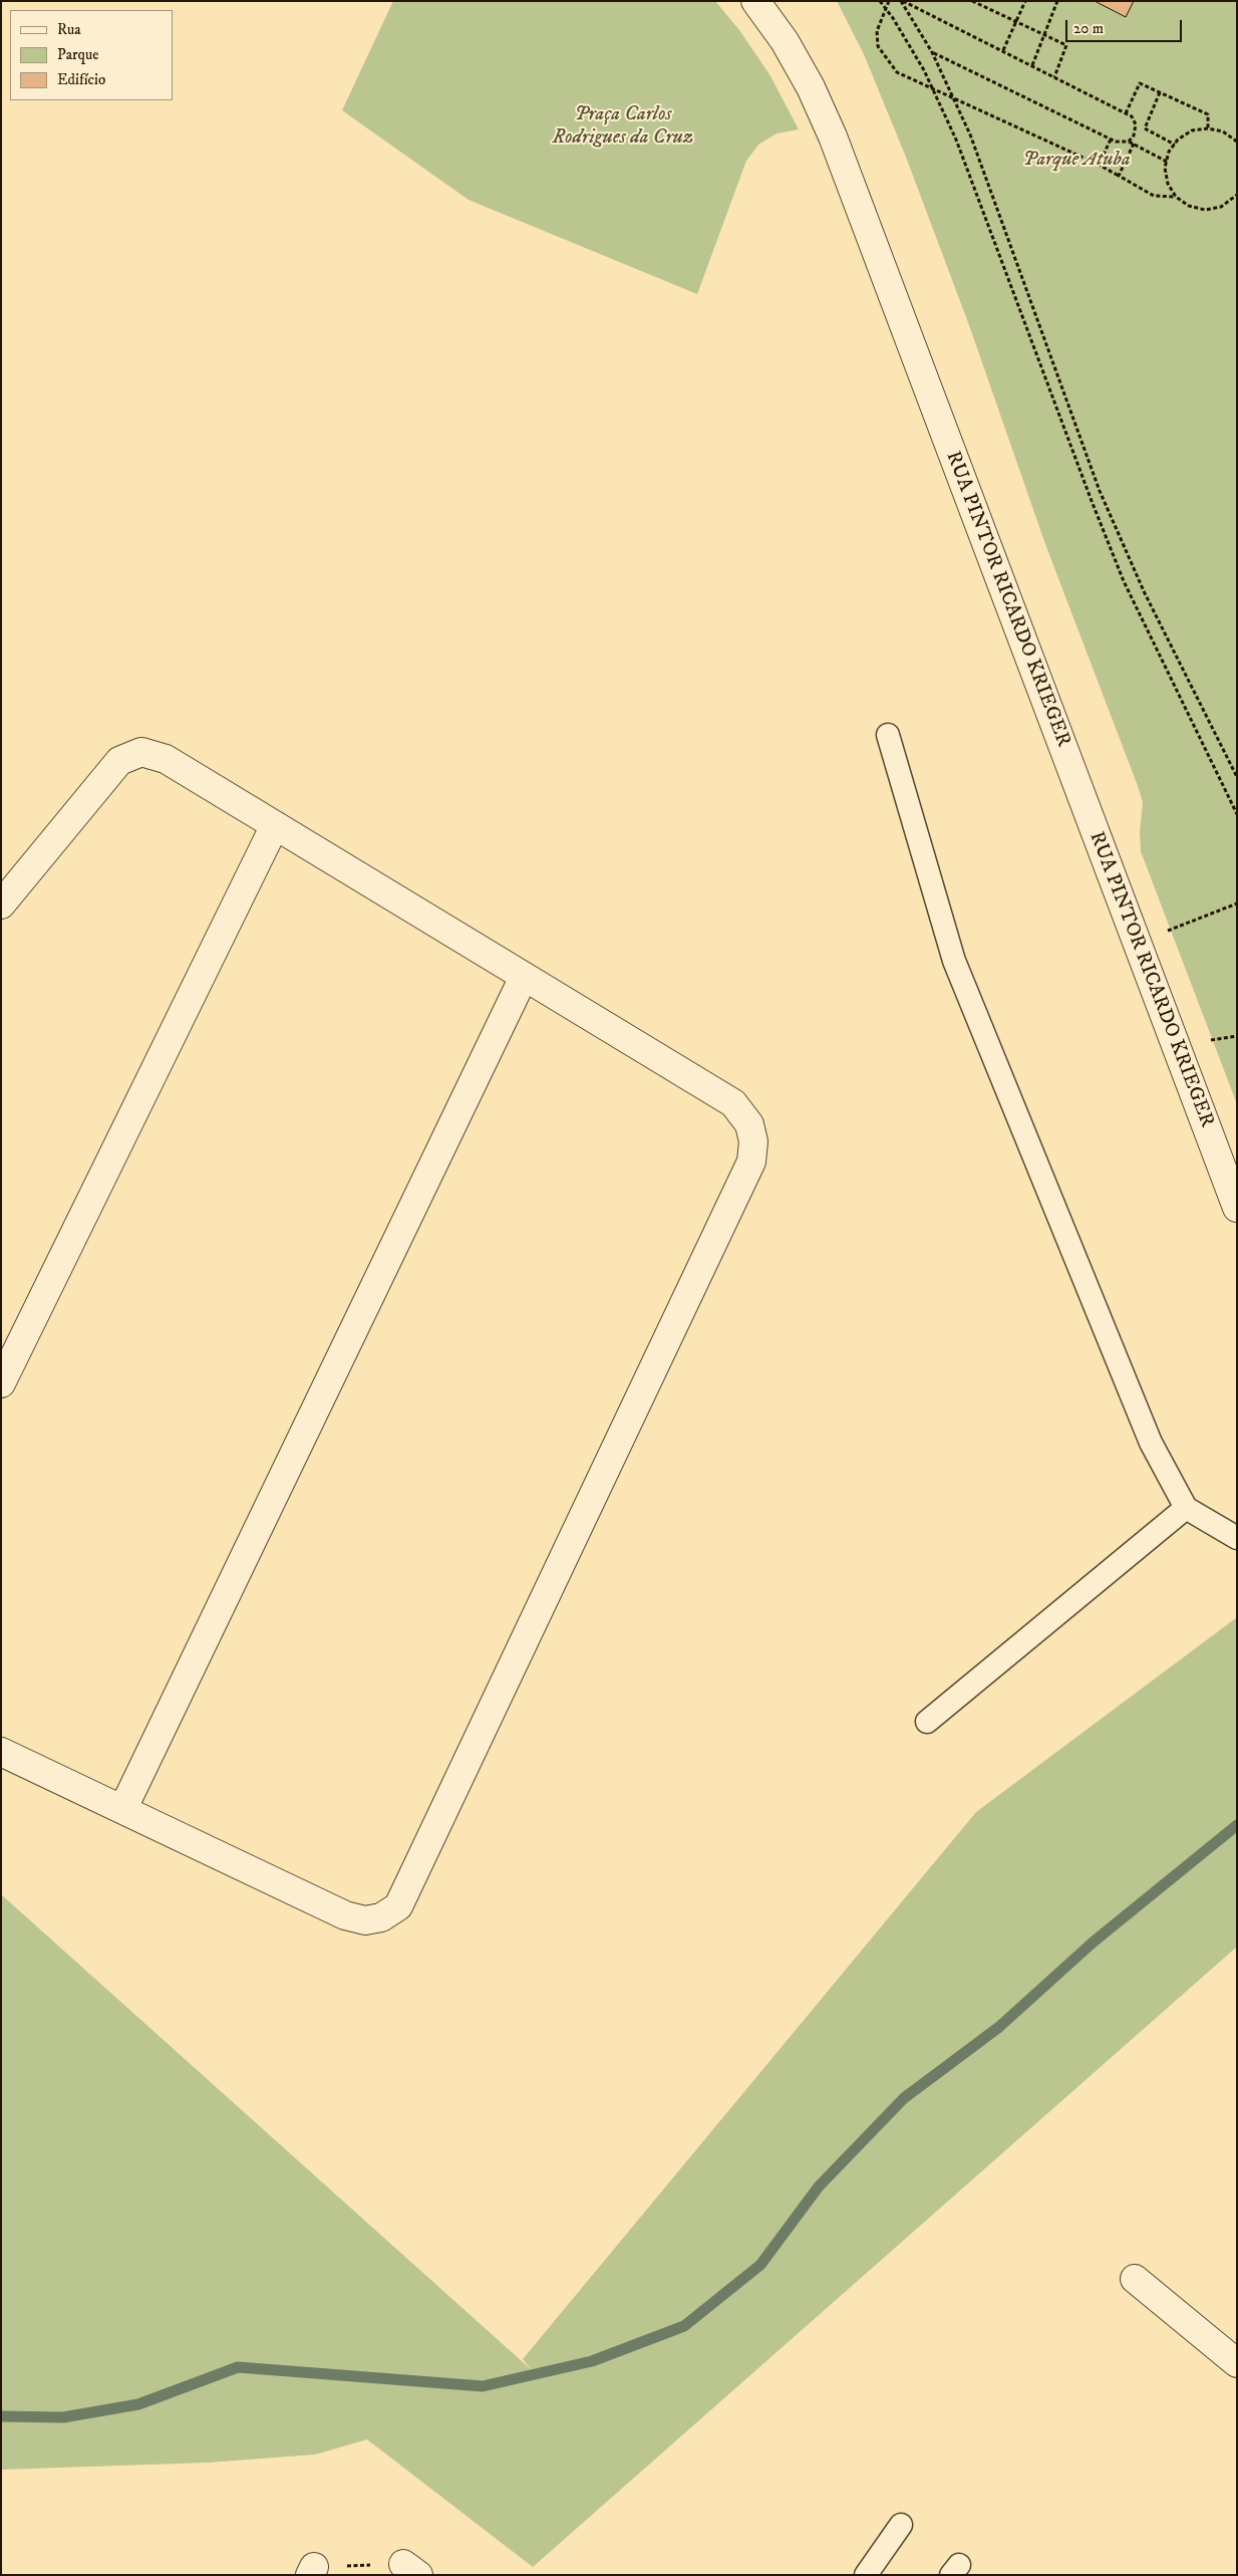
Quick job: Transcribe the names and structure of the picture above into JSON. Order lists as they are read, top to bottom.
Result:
{
  "streets": {
    "street": ["RUA PINTOR RICARDO KRIEGER"]
  },
  "parks": ["Praça Carlos Rodrigues da Cruz", "Parque Atuba"],
  "legend": ["Rua", "Parque", "Edifício"],
  "scale_bar": "20 m"
}
